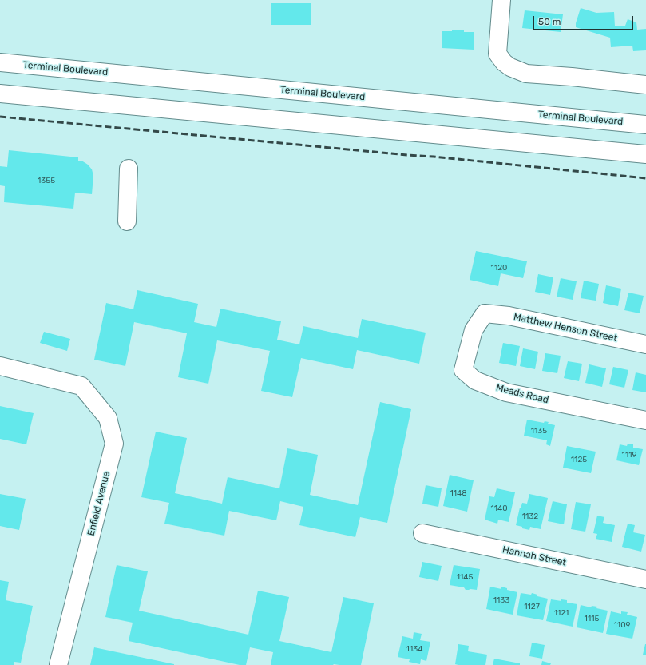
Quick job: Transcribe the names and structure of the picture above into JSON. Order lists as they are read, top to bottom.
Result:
{
  "streets": {
    "main road": [
      "Terminal Boulevard",
      "Matthew Henson Street",
      "Meads Road",
      "Enfield Avenue",
      "Hannah Street"
    ]
  },
  "crossings": [
    ["Matthew Henson Street", "Meads Road"]
  ],
  "house_numbers": [
    "1355",
    "1120",
    "1135",
    "1119",
    "1125",
    "1148",
    "1140",
    "1132",
    "1145",
    "1133",
    "1127",
    "1121",
    "1115",
    "1109",
    "1134"
  ],
  "scale_bar": "50 m"
}
